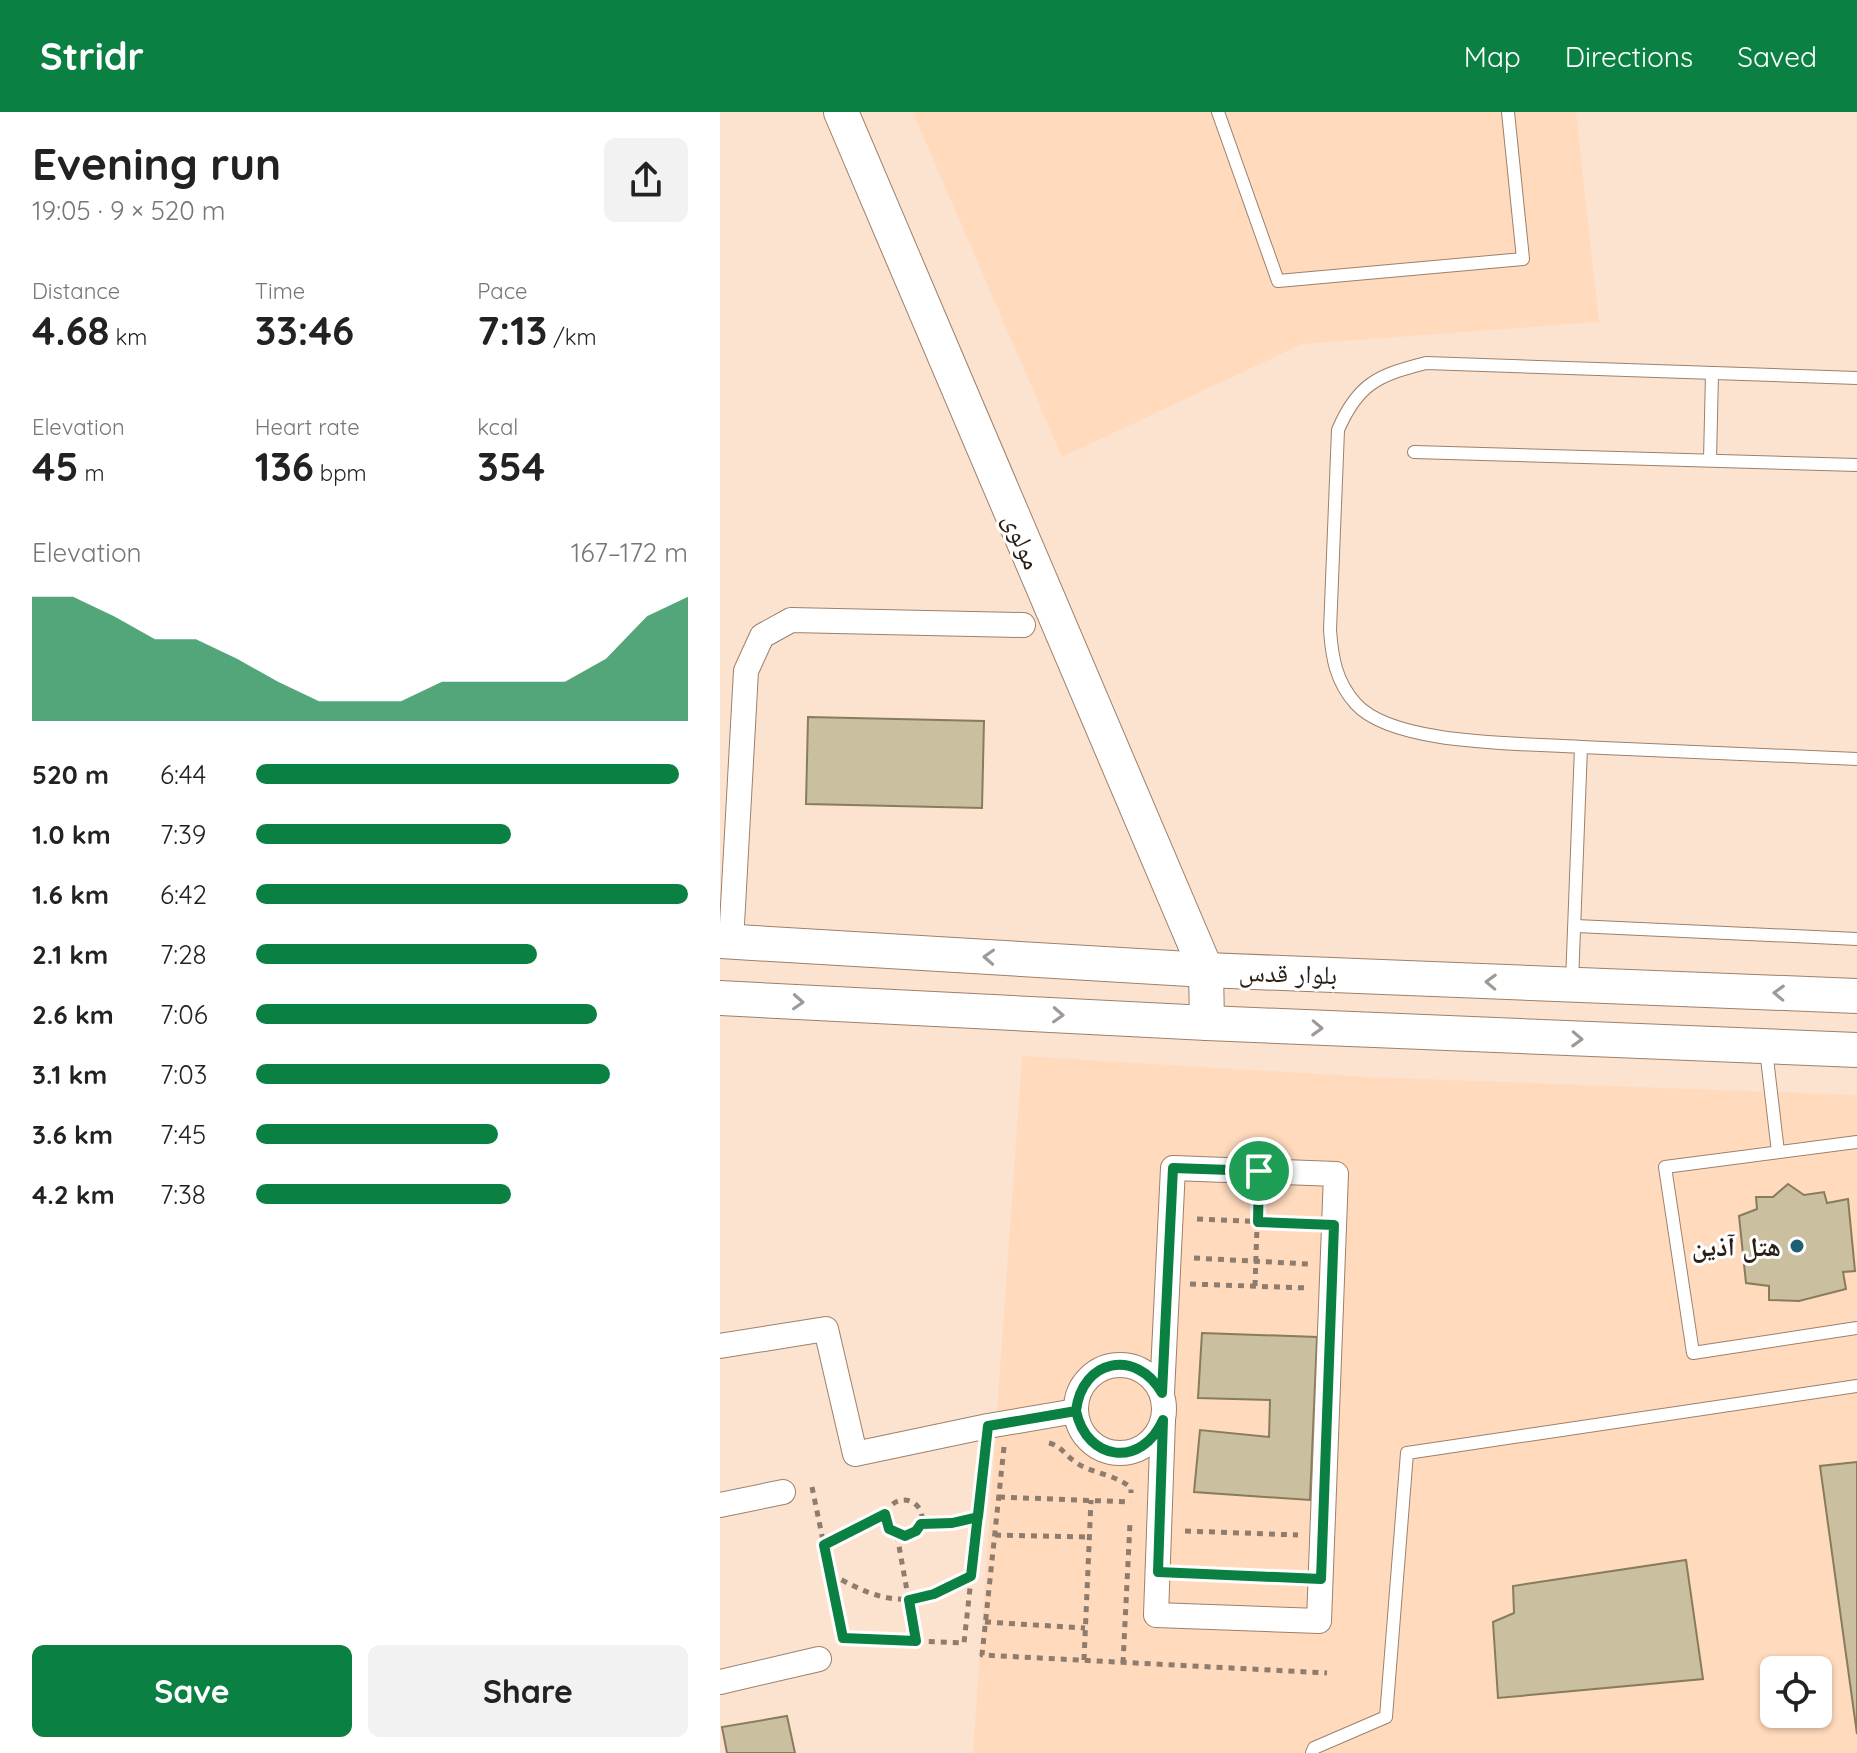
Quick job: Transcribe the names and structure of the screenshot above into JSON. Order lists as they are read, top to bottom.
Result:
{
  "streets": {
    "main road": ["مولوی", "بلوار قدس"]
  },
  "crossings": [
    ["مولوی", "بلوار قدس"]
  ],
  "places": ["هتل آذین"],
  "page": {
    "header": "Stridr",
    "nav": ["Map", "Directions", "Saved"],
    "heading": ["Evening run", "19:05 · 9 × 520 m"],
    "stats": [
      ["Distance", "4.68 km"],
      ["Time", "33:46"],
      ["Pace", "7:13 /km"],
      ["Elevation", "45 m"],
      ["Heart rate", "136 bpm"],
      ["kcal", "354"]
    ],
    "chart": ["Elevation", "167–172 m"],
    "list": [
      {
        "name": "520 m",
        "note": "6:44"
      },
      {
        "name": "1.0 km",
        "note": "7:39"
      },
      {
        "name": "1.6 km",
        "note": "6:42"
      },
      {
        "name": "2.1 km",
        "note": "7:28"
      },
      {
        "name": "2.6 km",
        "note": "7:06"
      },
      {
        "name": "3.1 km",
        "note": "7:03"
      },
      {
        "name": "3.6 km",
        "note": "7:45"
      },
      {
        "name": "4.2 km",
        "note": "7:38"
      }
    ],
    "buttons": ["Save", "Share"]
  }
}
